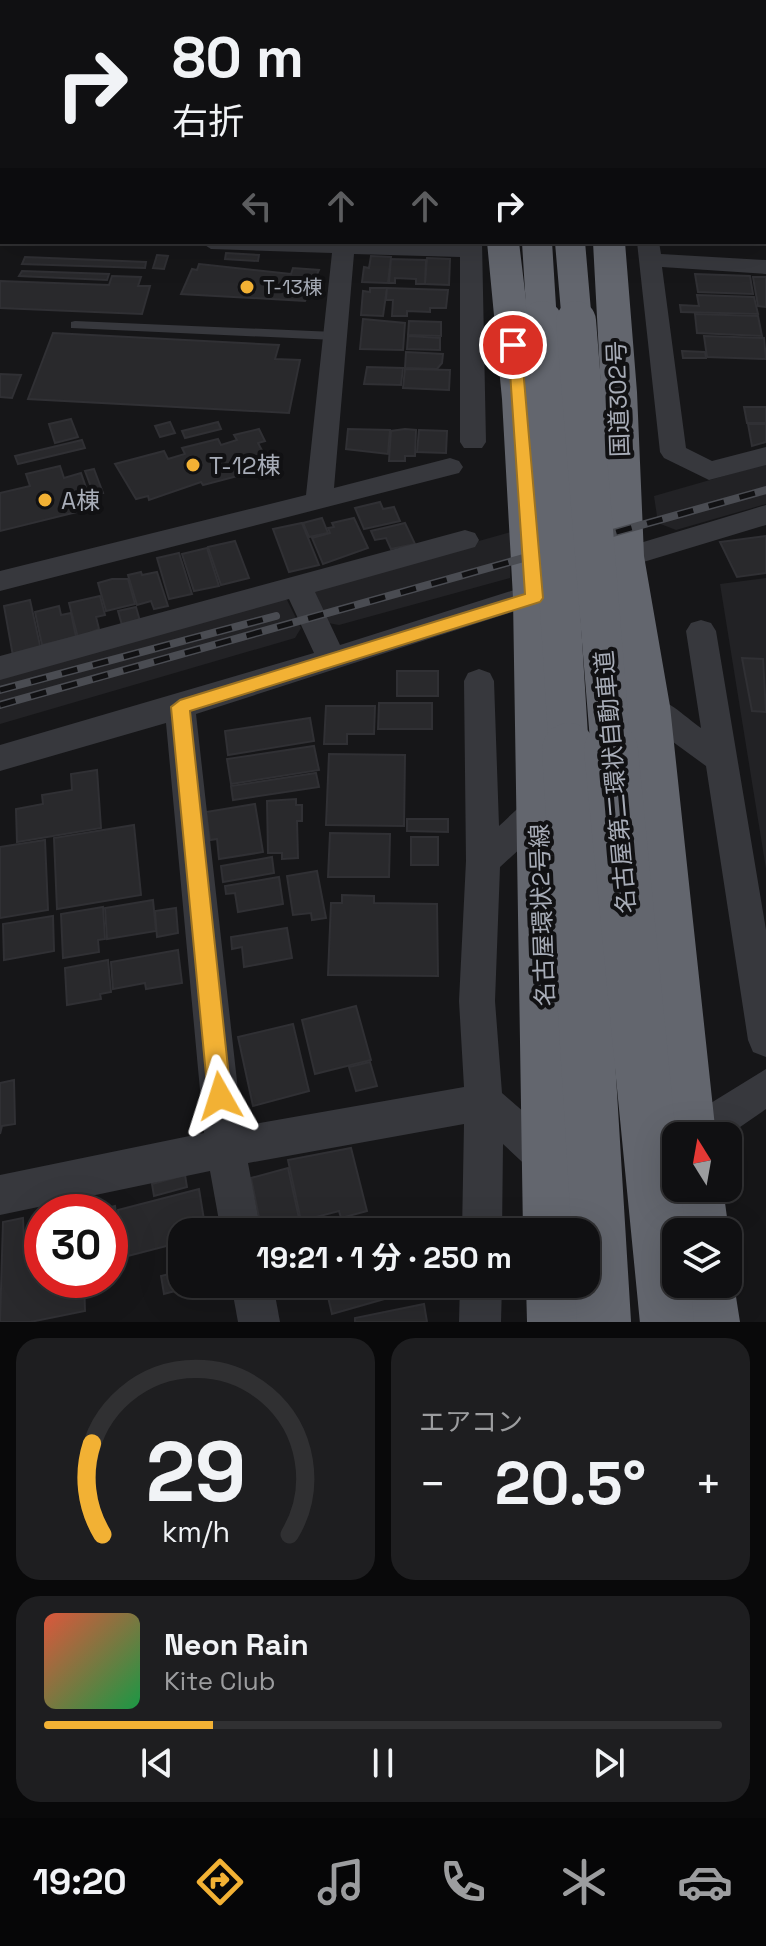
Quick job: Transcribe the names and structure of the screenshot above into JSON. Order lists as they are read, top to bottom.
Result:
{
  "streets": {
    "highway": ["国道302号", "名古屋第二環状自動車道", "名古屋環状2号線"]
  },
  "places": ["T-13棟", "T-12棟", "A棟"],
  "north": "top",
  "page": {
    "turn": ["80 m", "右折"],
    "limit": "30",
    "trip": "19:21 · 1 分 · 250 m",
    "tile": "エアコン",
    "heat": ["−", "20.5°", "+"],
    "song": ["Neon Rain", "Kite Club"],
    "tabs": "19:20",
    "gauge": ["29", "km/h"]
  }
}
